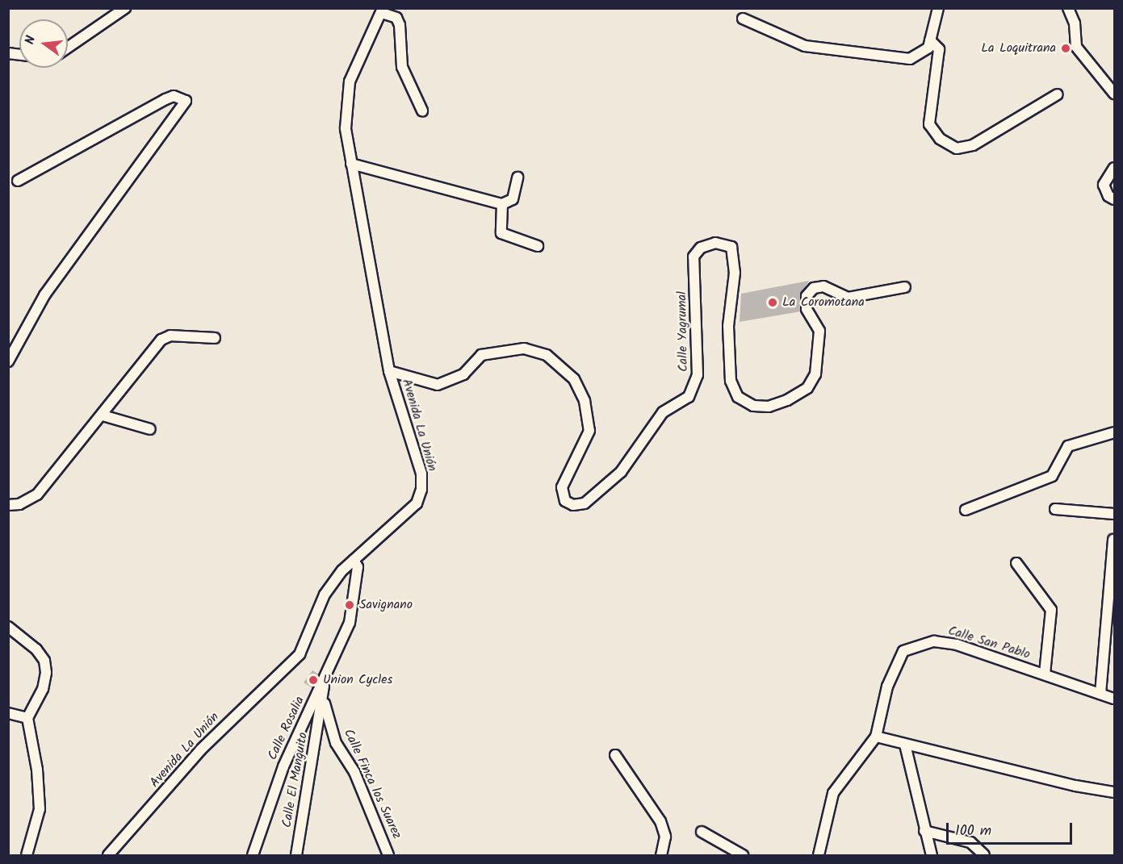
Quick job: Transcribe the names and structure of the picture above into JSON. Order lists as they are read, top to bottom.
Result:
{
  "streets": {
    "street": [
      "Calle Yagrumal",
      "Avenida La Unión",
      "Calle San Pablo",
      "Calle Rosalia",
      "Calle El Manguito",
      "Calle Finca los Suarez"
    ]
  },
  "crossings": [
    ["Calle Yagrumal", "Avenida La Unión"],
    ["Avenida La Unión", "Calle Rosalia"],
    ["Calle Rosalia", "Calle El Manguito"],
    ["Calle El Manguito", "Calle Finca los Suarez"]
  ],
  "places": [
    "La Loquitrana",
    "La Coromotana",
    "Savignano",
    "Union Cycles"
  ],
  "scale_bar": "100 m",
  "north": "left"
}
